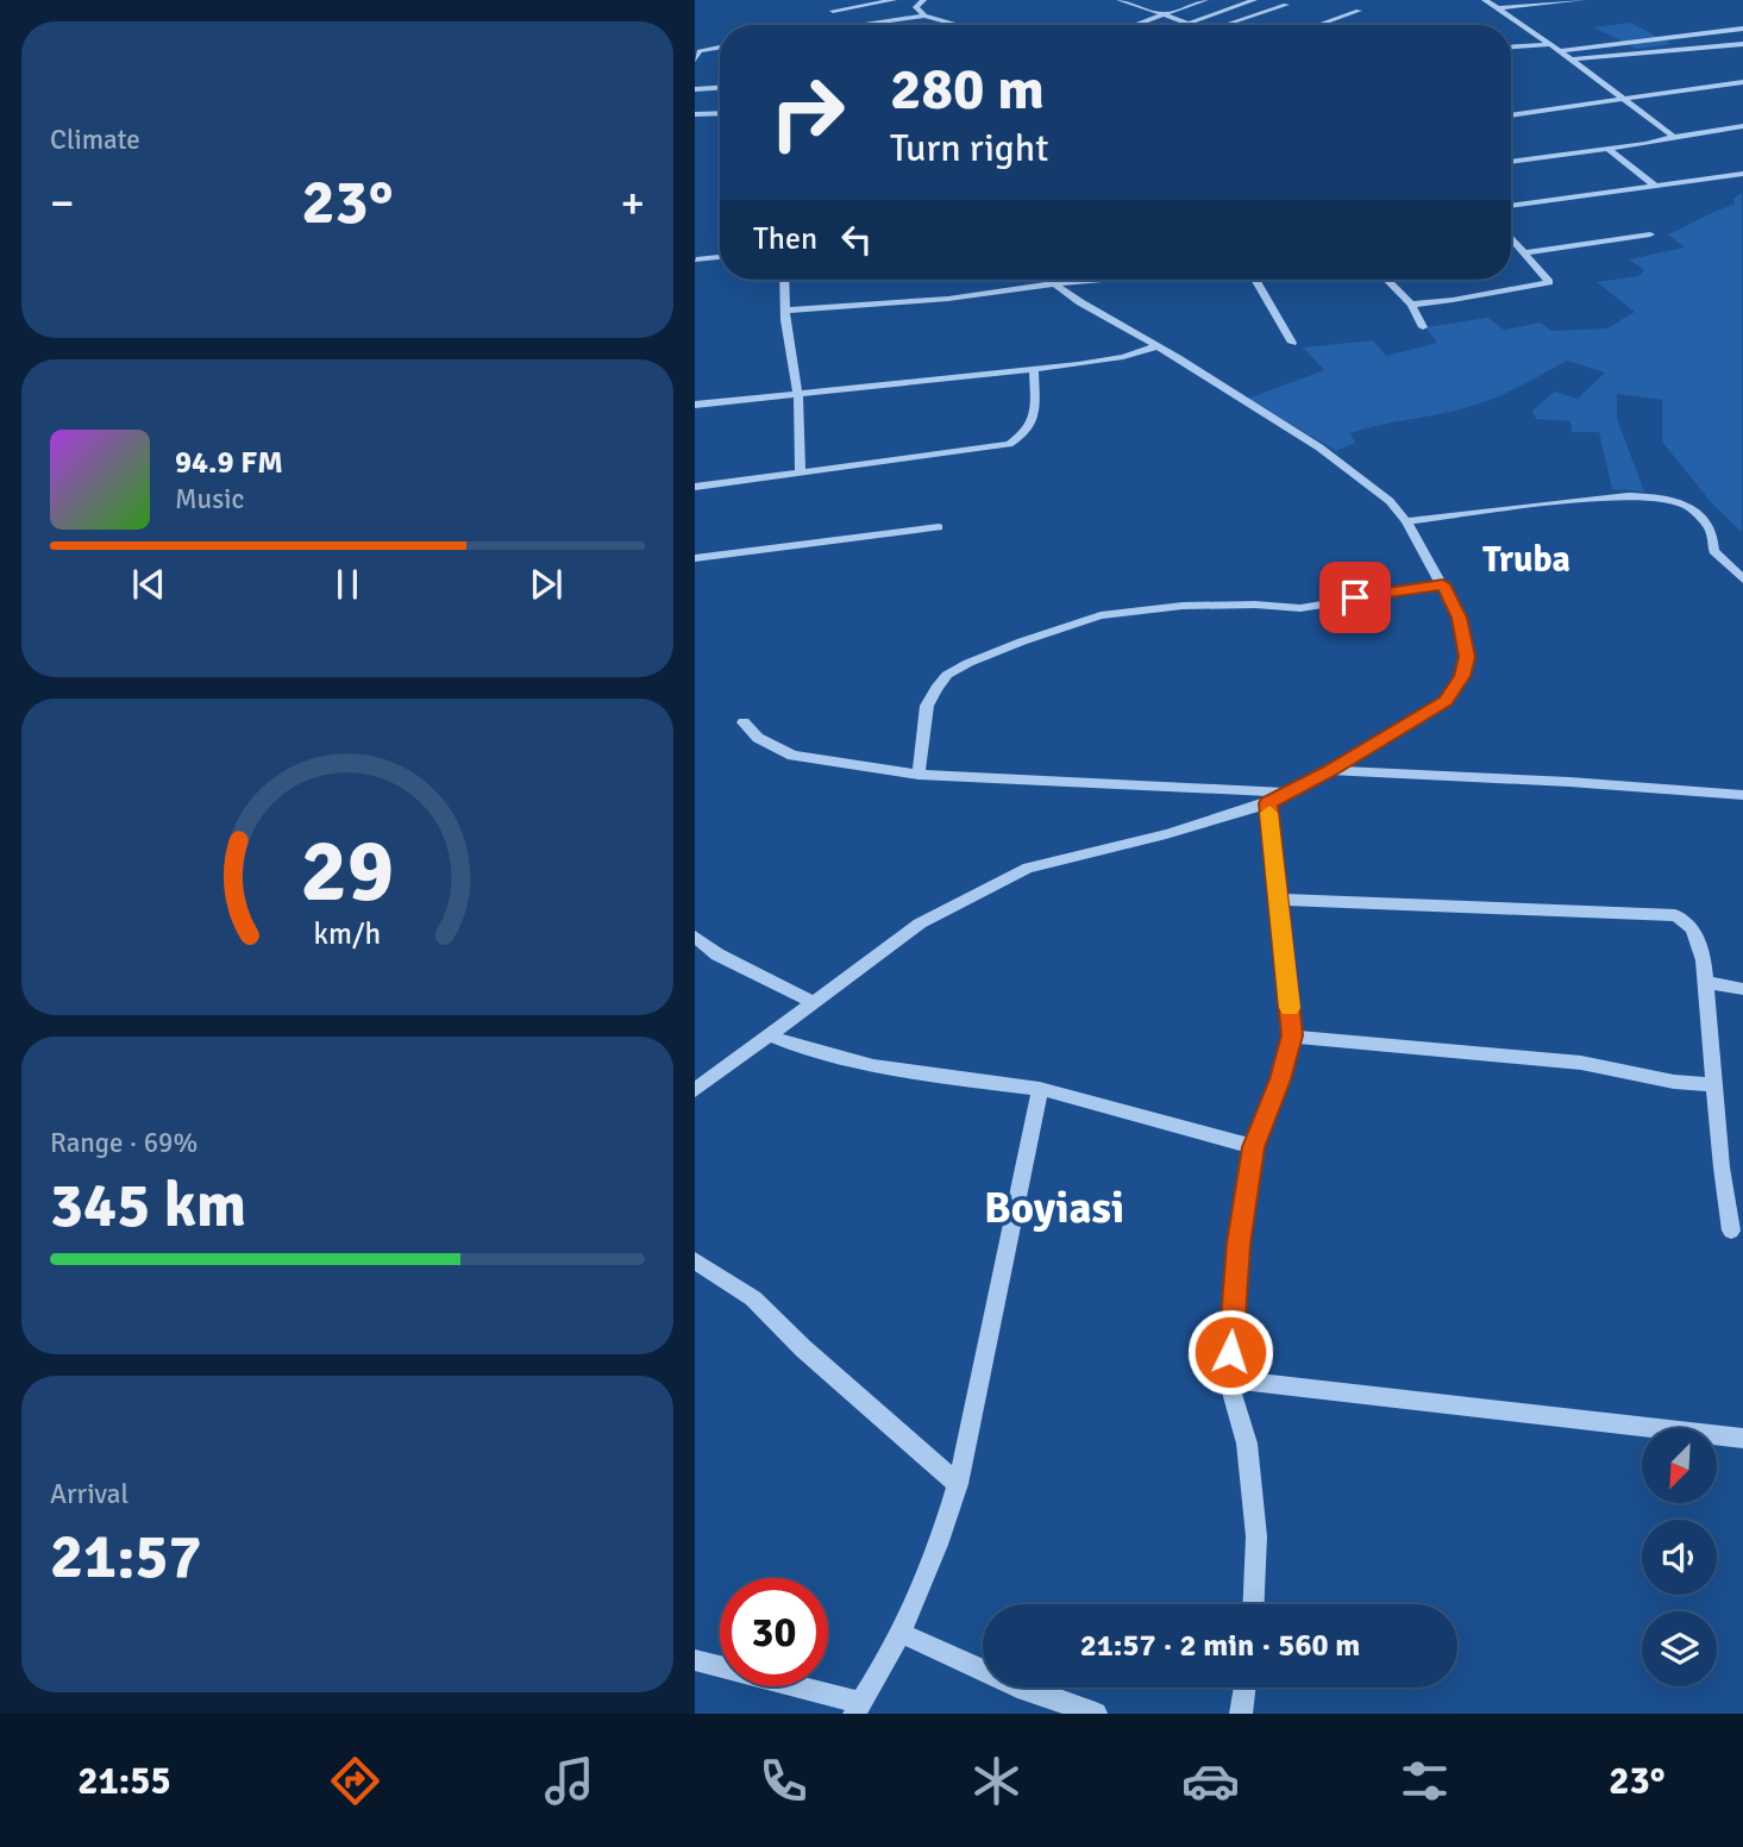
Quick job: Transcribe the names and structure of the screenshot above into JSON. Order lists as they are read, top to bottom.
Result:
{
  "districts": ["Truba", "Boyiasi"],
  "north": "bottom left",
  "page": {
    "tile": [
      "Climate",
      ["Range · 69%", "345 km"],
      ["Arrival", "21:57"]
    ],
    "turn": ["280 m", "Turn right"],
    "heat": ["−", "23°", "+"],
    "then": "Then",
    "song": ["94.9 FM", "Music"],
    "limit": "30",
    "trip": "21:57 · 2 min · 560 m",
    "tabs": ["21:55", "23°"],
    "gauge": ["29", "km/h"]
  }
}
